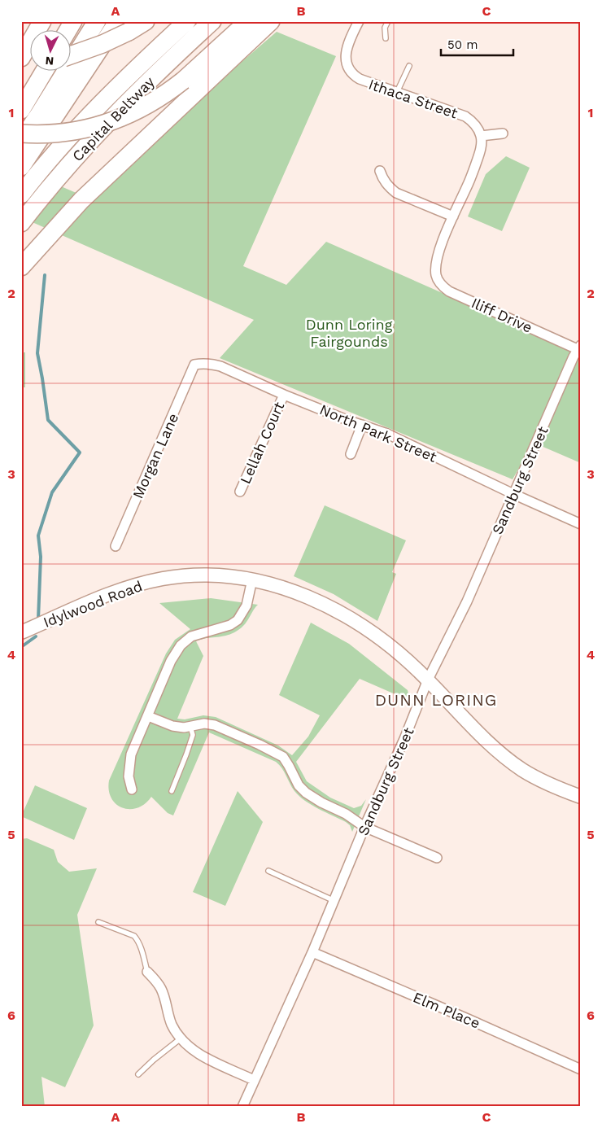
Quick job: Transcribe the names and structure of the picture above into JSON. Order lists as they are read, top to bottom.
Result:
{
  "streets": {
    "highway": ["Capital Beltway"],
    "main road": ["Idylwood Road"],
    "street": [
      "Ithaca Street",
      "Iliff Drive",
      "North Park Street",
      "Lellah Court",
      "Morgan Lane",
      "Sandburg Street",
      "Elm Place"
    ]
  },
  "crossings": [
    ["Iliff Drive", "Sandburg Street"],
    ["North Park Street", "Lellah Court"],
    ["North Park Street", "Morgan Lane"],
    ["North Park Street", "Sandburg Street"],
    ["Sandburg Street", "Idylwood Road"],
    ["Sandburg Street", "Elm Place"]
  ],
  "districts": ["DUNN LORING"],
  "parks": ["Dunn Loring Fairgounds"],
  "scale_bar": "50 m",
  "north": "bottom",
  "grid": {
    "columns": ["A", "B", "C"],
    "rows": [
      "1",
      "2",
      "3",
      "4",
      "5",
      "6"
    ]
  }
}
